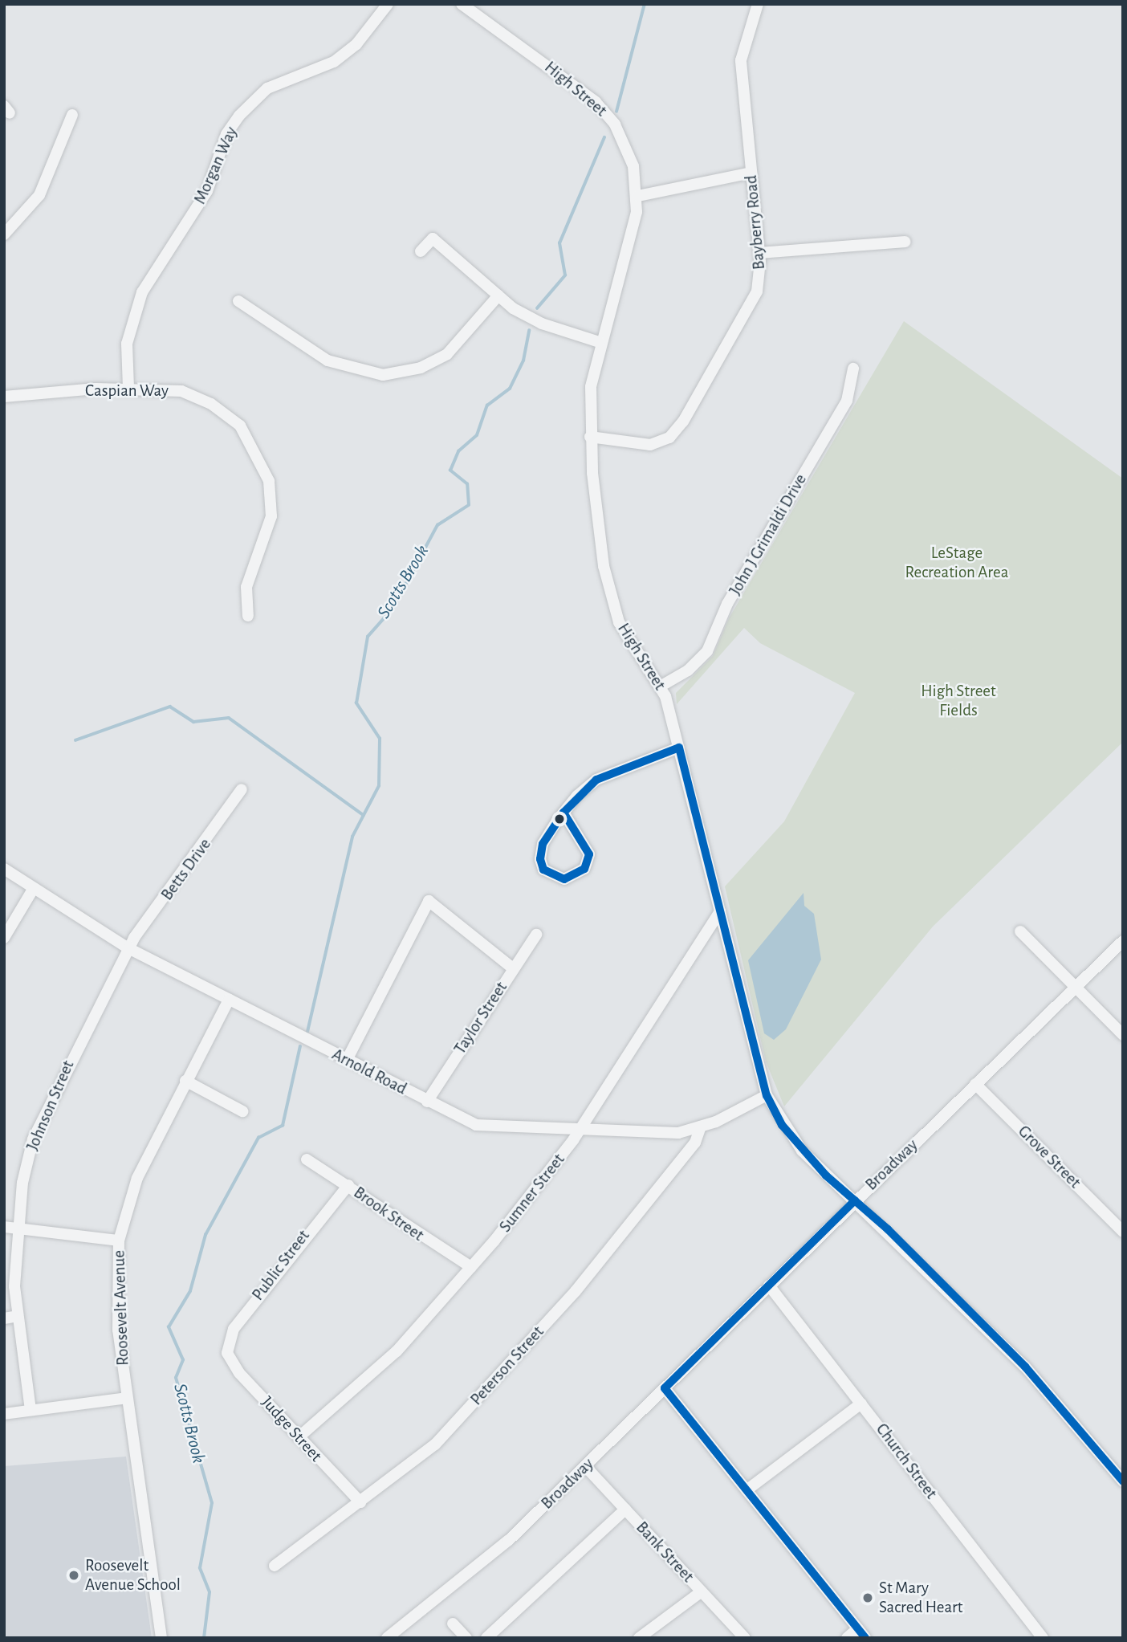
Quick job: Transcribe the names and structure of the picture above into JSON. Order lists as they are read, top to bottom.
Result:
{
  "streets": {
    "street": [
      "High Street",
      "Morgan Way",
      "Bayberry Road",
      "Caspian Way",
      "John J Grimaldi Drive",
      "Betts Drive",
      "Taylor Street",
      "Arnold Road",
      "Johnson Street",
      "Grove Street",
      "Broadway",
      "Sumner Street",
      "Brook Street",
      "Public Street",
      "Roosevelt Avenue",
      "Peterson Street",
      "Judge Street",
      "Church Street",
      "Bank Street"
    ]
  },
  "crossings": [
    ["High Street", "Bayberry Road"],
    ["High Street", "John J Grimaldi Drive"],
    ["High Street", "Arnold Road"],
    ["High Street", "Broadway"],
    ["High Street", "Sumner Street"],
    ["Morgan Way", "Caspian Way"],
    ["Betts Drive", "Arnold Road"],
    ["Betts Drive", "Johnson Street"],
    ["Taylor Street", "Arnold Road"],
    ["Arnold Road", "Johnson Street"],
    ["Arnold Road", "Sumner Street"],
    ["Arnold Road", "Roosevelt Avenue"],
    ["Arnold Road", "Peterson Street"],
    ["Grove Street", "Broadway"],
    ["Broadway", "Church Street"],
    ["Broadway", "Bank Street"],
    ["Sumner Street", "Brook Street"],
    ["Sumner Street", "Judge Street"],
    ["Brook Street", "Public Street"],
    ["Public Street", "Judge Street"],
    ["Peterson Street", "Judge Street"]
  ],
  "water": ["Scotts Brook"],
  "parks": ["LeStage Recreation Area", "High Street Fields"],
  "places": ["Roosevelt Avenue School", "St Mary Sacred Heart"]
}
